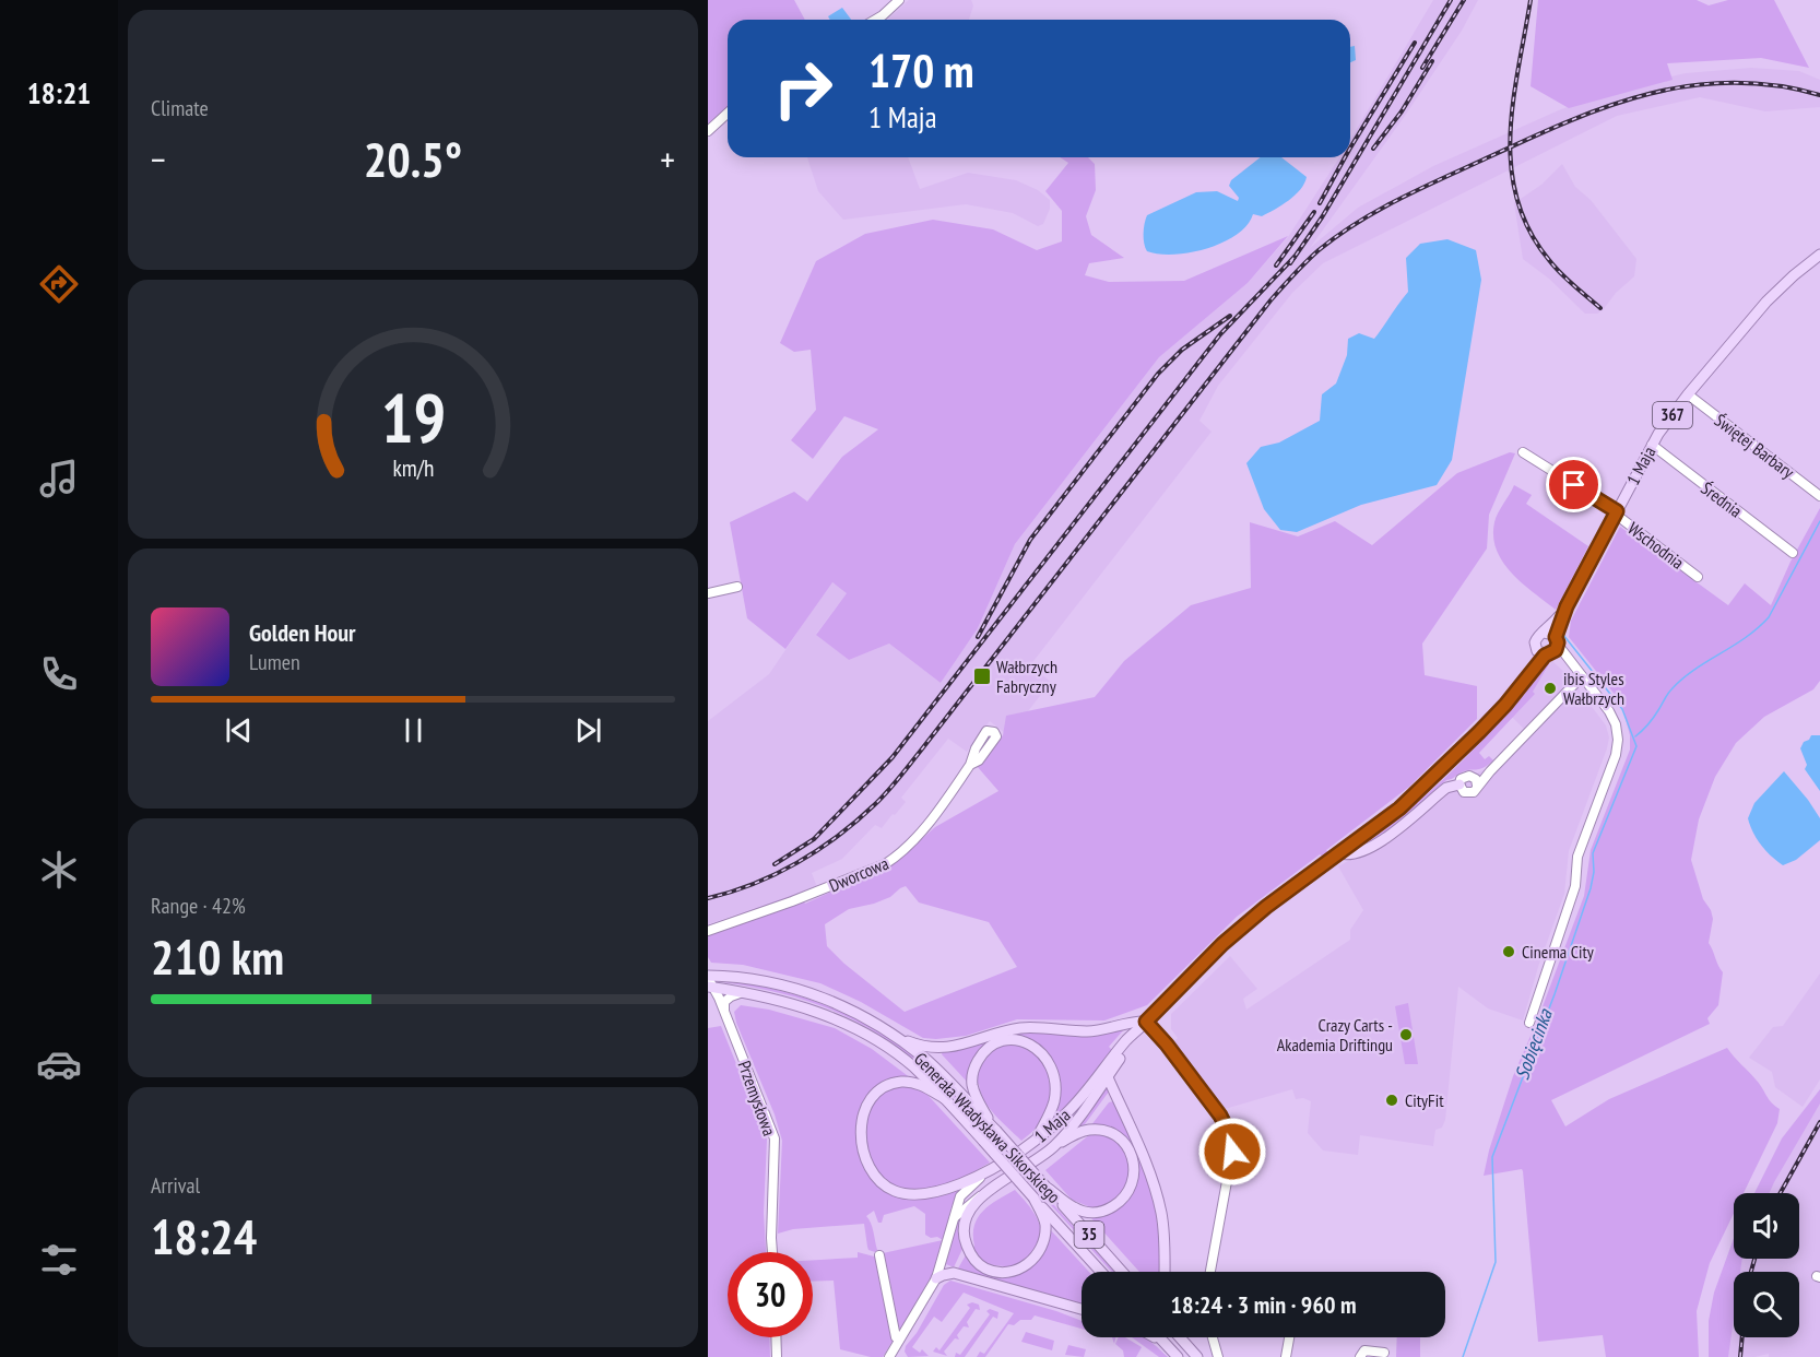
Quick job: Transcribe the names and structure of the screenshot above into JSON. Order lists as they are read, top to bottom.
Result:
{
  "streets": {
    "main road": [
      "367",
      "1 Maja",
      "Generała Władysława Sikorskiego",
      "35"
    ],
    "street": [
      "Świętej Barbary",
      "Średnia",
      "Wschodnia",
      "Dworcowa",
      "Przemysłowa"
    ]
  },
  "crossings": [
    ["367", "1 Maja"],
    ["Świętej Barbary", "1 Maja"],
    ["1 Maja", "Średnia"],
    ["1 Maja", "Wschodnia"],
    ["Przemysłowa", "Generała Władysława Sikorskiego"]
  ],
  "water": ["Sobięcinka"],
  "places": {
    "transit": ["Wałbrzych Fabryczny"],
    "other": [
      "ibis Styles Wałbrzych",
      "Cinema City",
      "Crazy Carts - Akademia Driftingu",
      "CityFit"
    ]
  },
  "page": {
    "tabs": "18:21",
    "tile": [
      "Climate",
      ["Range · 42%", "210 km"],
      ["Arrival", "18:24"]
    ],
    "turn": ["170 m", "1 Maja"],
    "heat": ["−", "20.5°", "+"],
    "song": ["Golden Hour", "Lumen"],
    "limit": "30",
    "trip": "18:24 · 3 min · 960 m",
    "gauge": ["19", "km/h"]
  }
}
